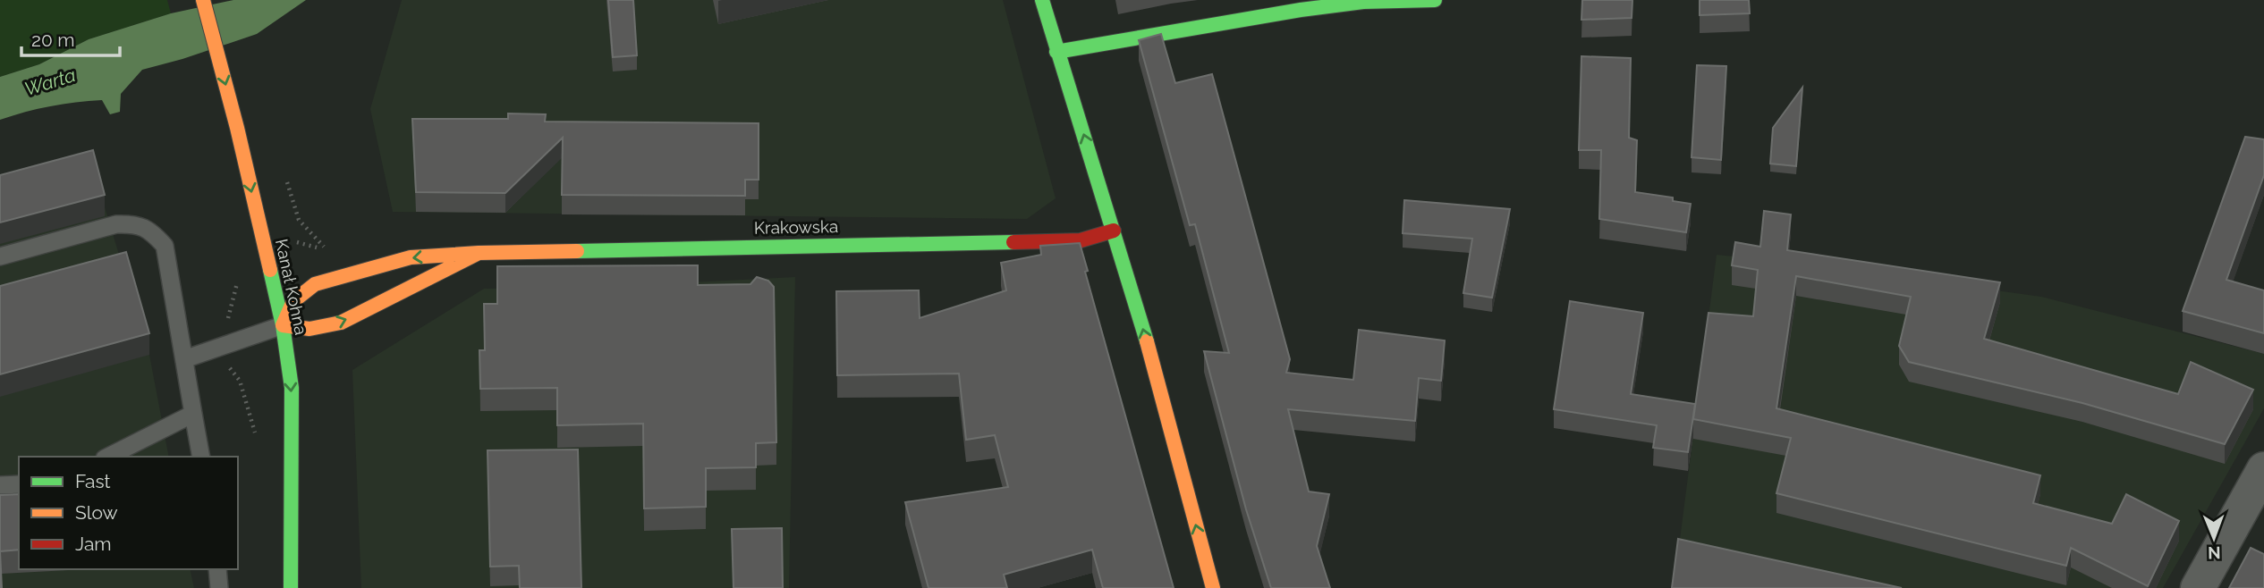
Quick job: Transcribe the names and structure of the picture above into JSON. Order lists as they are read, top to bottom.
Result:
{
  "streets": {
    "street": ["Krakowska", "Kanał Kohna"]
  },
  "crossings": [
    ["Krakowska", "Kanał Kohna"]
  ],
  "one_way": ["Kanał Kohna"],
  "water": ["Warta"],
  "legend": ["Fast", "Slow", "Jam"],
  "scale_bar": "20 m",
  "north": "bottom"
}
